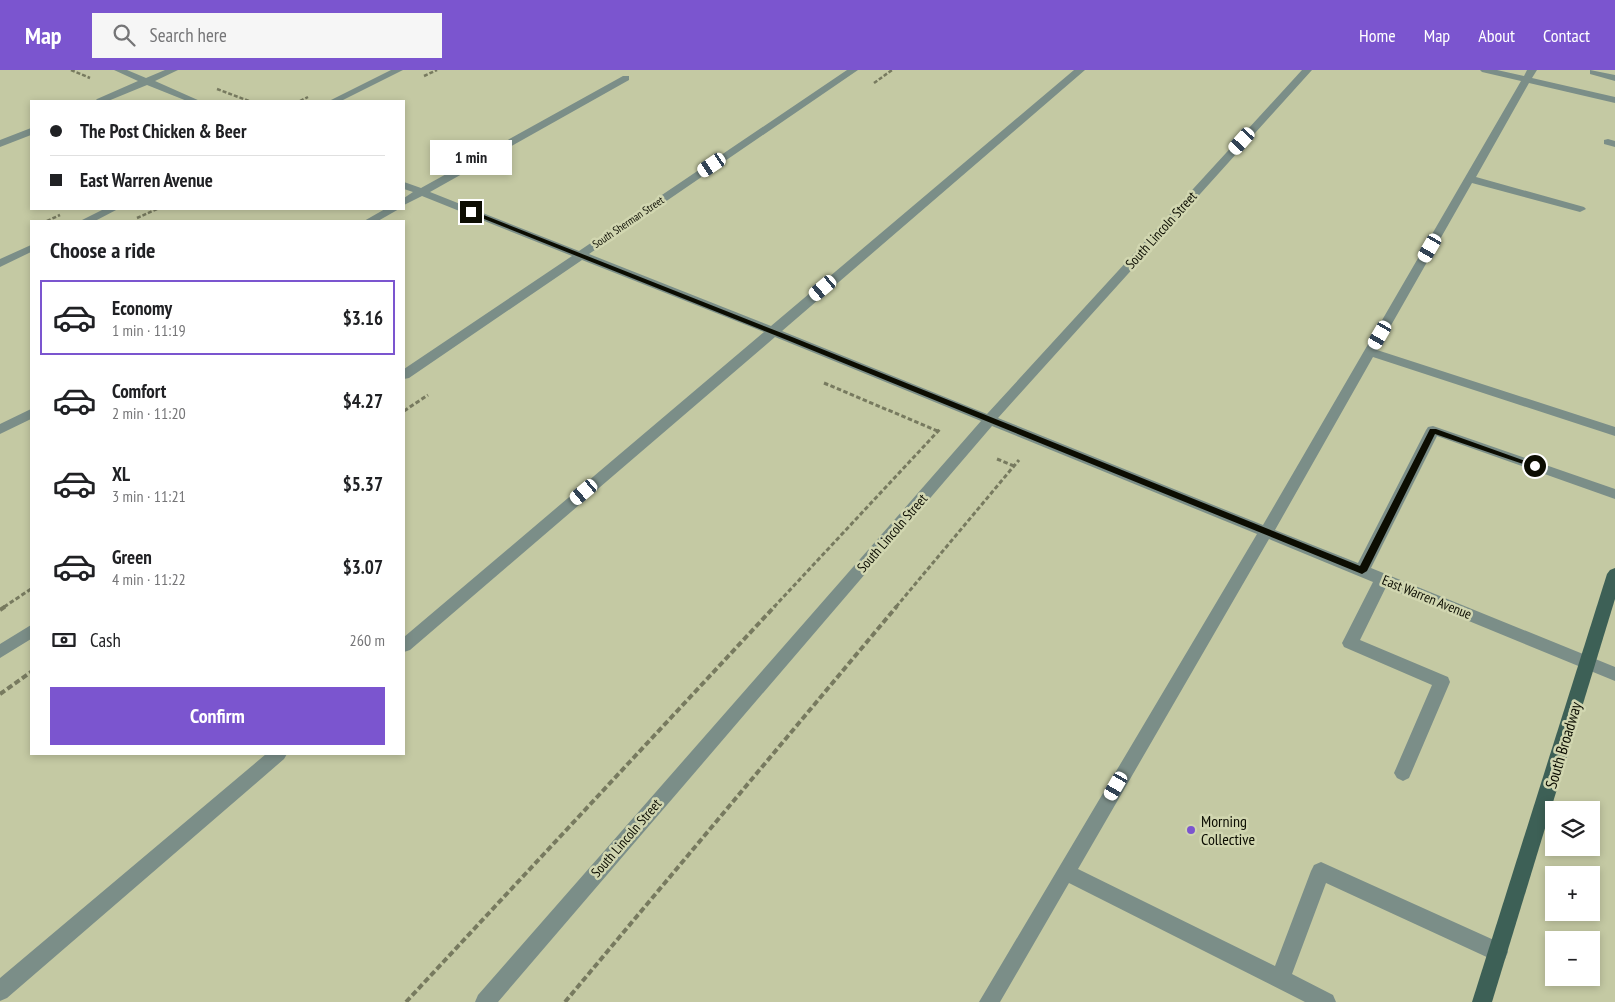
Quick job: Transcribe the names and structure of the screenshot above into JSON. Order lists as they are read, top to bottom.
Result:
{
  "streets": {
    "main road": ["South Broadway"],
    "street": ["South Sherman Street", "South Lincoln Street", "East Warren Avenue"]
  },
  "crossings": [
    ["South Sherman Street", "East Warren Avenue"],
    ["South Lincoln Street", "East Warren Avenue"],
    ["East Warren Avenue", "South Broadway"]
  ],
  "places": ["Morning Collective"],
  "page": {
    "header": "Map",
    "search": "Search here",
    "nav": [
      "Home",
      "Map",
      "About",
      "Contact"
    ],
    "banner": ["The Post Chicken & Beer", "East Warren Avenue"],
    "bubble": "1 min",
    "heading": "Choose a ride",
    "list": [
      {
        "name": "Economy",
        "note": "1 min · 11:19",
        "value": "$3.16"
      },
      {
        "name": "Comfort",
        "note": "2 min · 11:20",
        "value": "$4.27"
      },
      {
        "name": "XL",
        "note": "3 min · 11:21",
        "value": "$5.37"
      },
      {
        "name": "Green",
        "note": "4 min · 11:22",
        "value": "$3.07"
      }
    ],
    "pay": ["Cash", "260 m"],
    "buttons": "Confirm",
    "map_buttons": ["+", "−"]
  }
}
